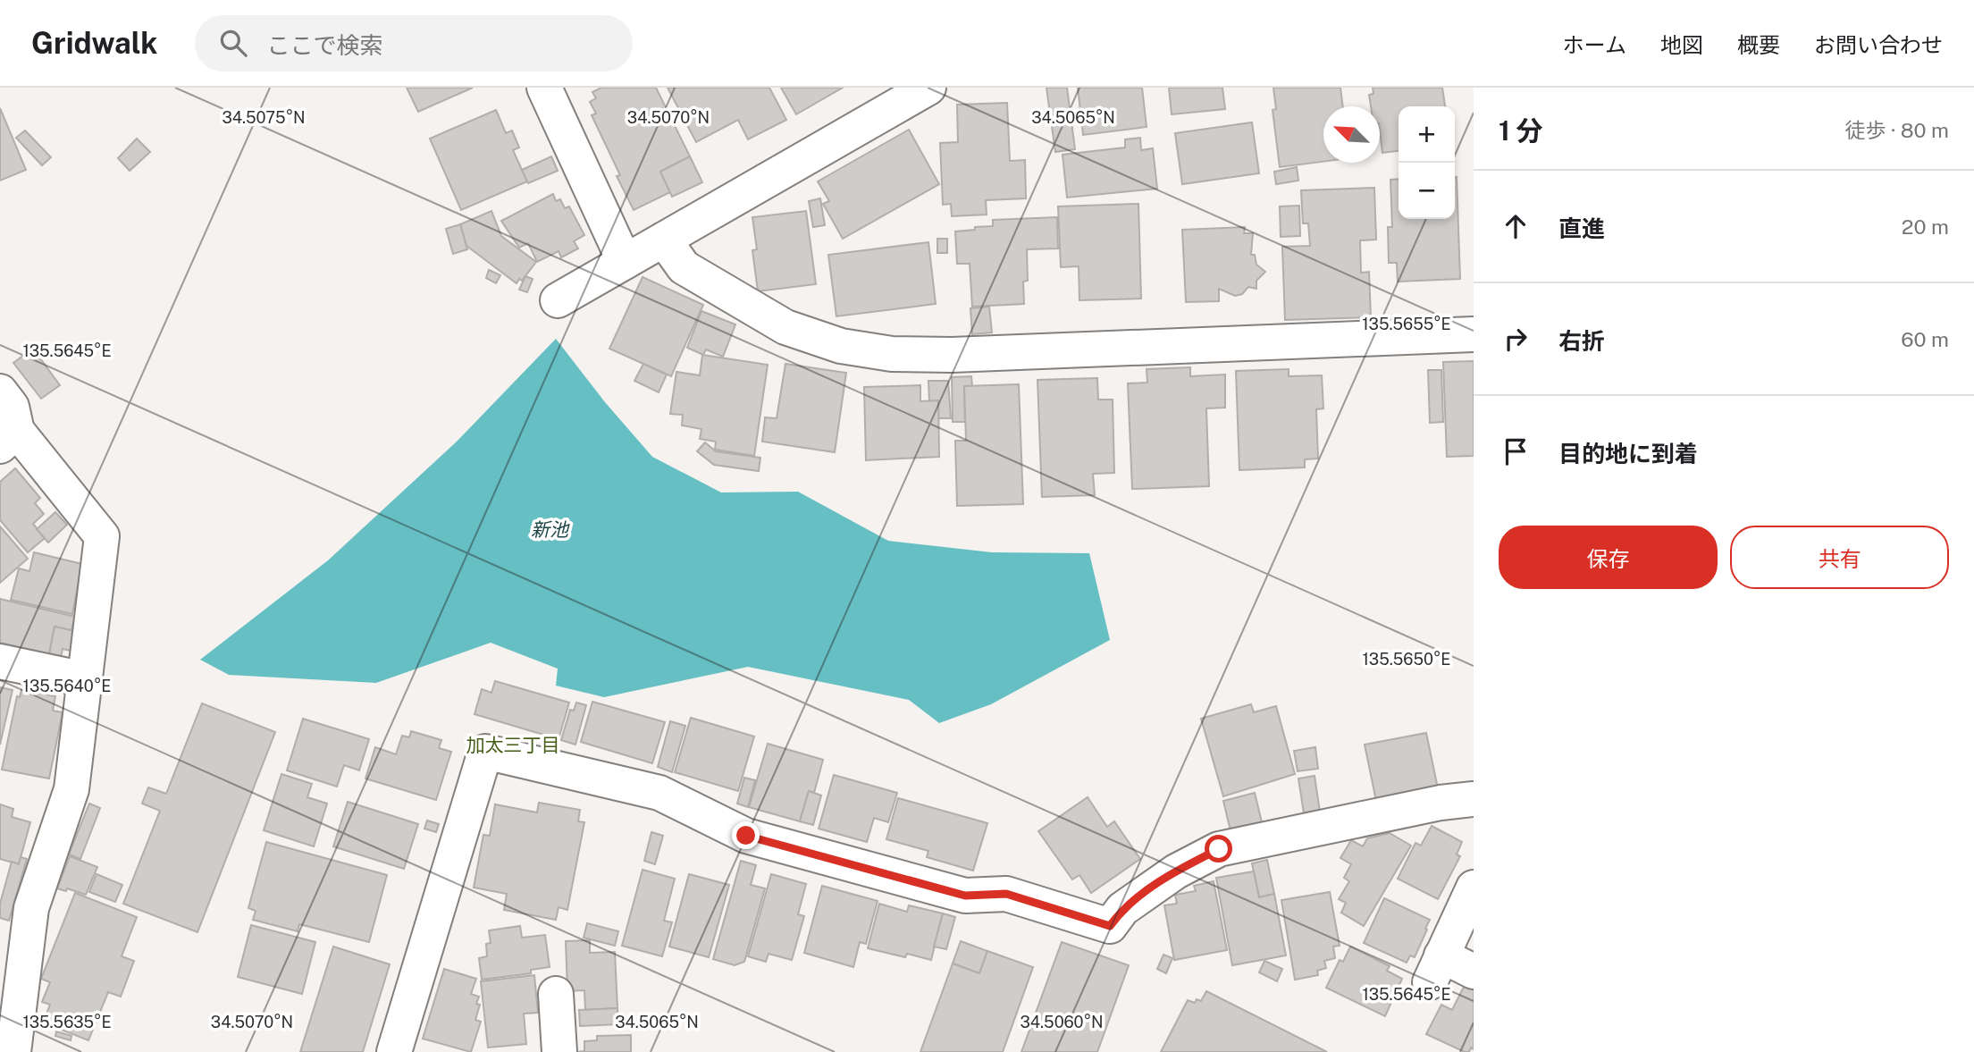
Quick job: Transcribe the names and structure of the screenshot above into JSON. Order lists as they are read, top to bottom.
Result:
{
  "districts": ["加太三丁目"],
  "water": ["新池"],
  "north": "top left",
  "page": {
    "header": "Gridwalk",
    "search": "ここで検索",
    "nav": [
      "ホーム",
      "地図",
      "概要",
      "お問い合わせ"
    ],
    "heading": ["1 分", "徒歩 · 80 m"],
    "map_buttons": ["+", "−"],
    "list": [
      ["直進", "20 m"],
      ["右折", "60 m"],
      "目的地に到着"
    ],
    "buttons": ["保存", "共有"]
  },
  "coordinates": [
    "34.5075°N",
    "34.5070°N",
    "34.5065°N",
    "135.5655°E",
    "135.5645°E",
    "135.5650°E",
    "135.5640°E",
    "135.5635°E",
    "34.5060°N"
  ]
}
